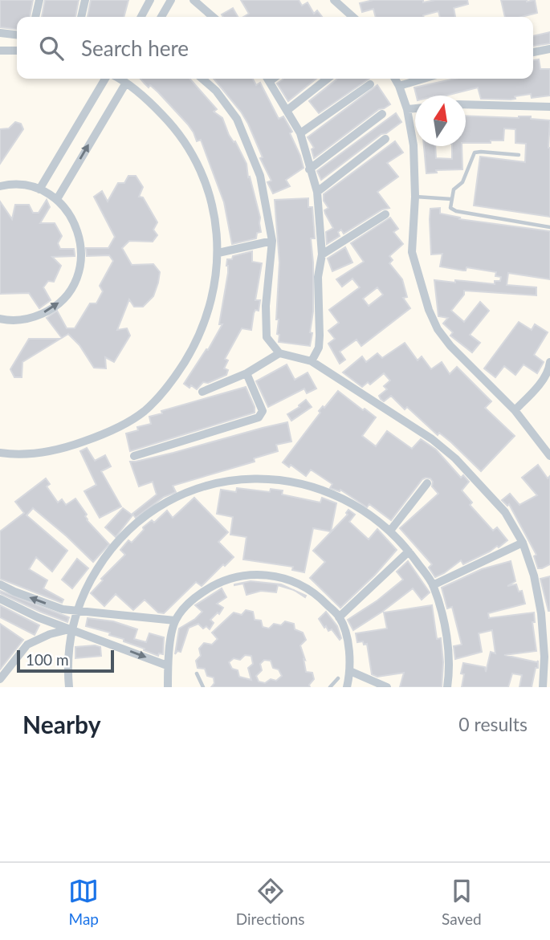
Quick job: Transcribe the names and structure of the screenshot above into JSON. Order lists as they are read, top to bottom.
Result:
{
  "scale_bar": "100 m",
  "north": "top",
  "page": {
    "search": "Search here",
    "scale": "100 m",
    "heading": ["Nearby", "0 results"],
    "nav": ["Map", "Directions", "Saved"]
  }
}
